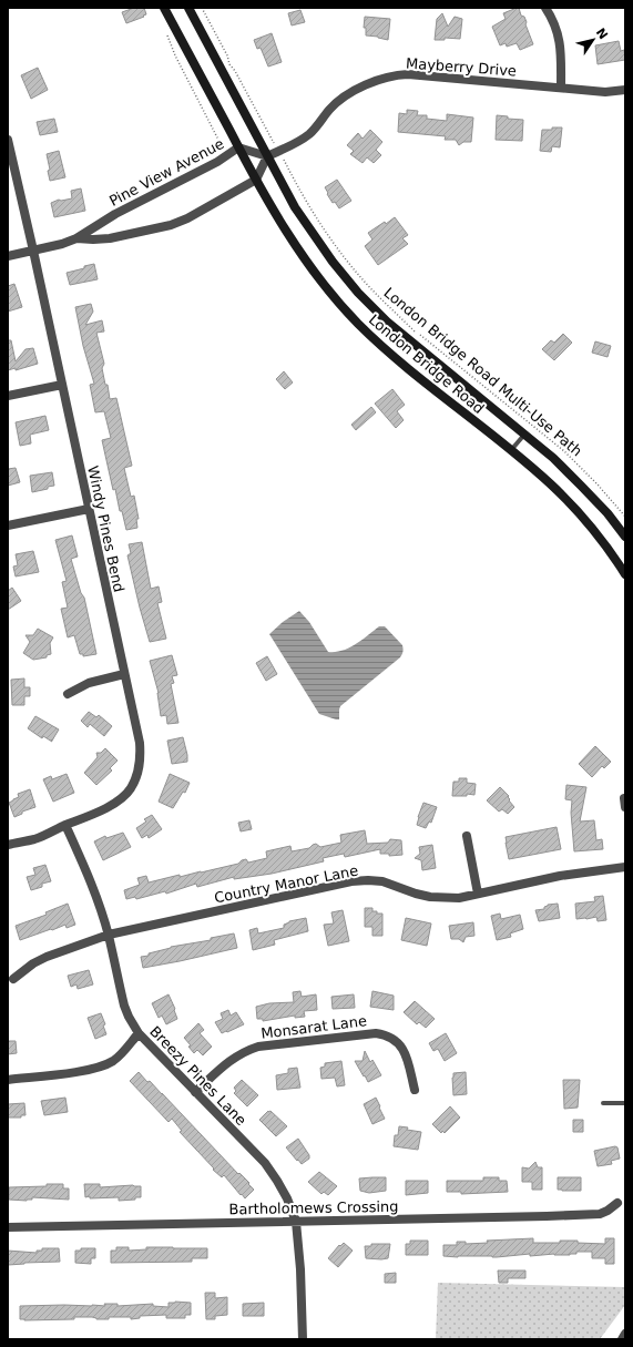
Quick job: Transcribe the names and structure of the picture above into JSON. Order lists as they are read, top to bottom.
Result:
{
  "streets": {
    "main road": ["London Bridge Road"],
    "street": [
      "Mayberry Drive",
      "Pine View Avenue",
      "Windy Pines Bend",
      "Country Manor Lane",
      "Monsarat Lane",
      "Breezy Pines Lane",
      "Bartholomews Crossing"
    ],
    "path": ["London Bridge Road Multi-Use Path"]
  },
  "crossings": [
    ["Mayberry Drive", "Pine View Avenue"],
    ["Mayberry Drive", "London Bridge Road"],
    ["Mayberry Drive", "London Bridge Road Multi-Use Path"],
    ["Pine View Avenue", "London Bridge Road"],
    ["Pine View Avenue", "Windy Pines Bend"],
    ["Windy Pines Bend", "Breezy Pines Lane"],
    ["Country Manor Lane", "Breezy Pines Lane"],
    ["Monsarat Lane", "Breezy Pines Lane"],
    ["Breezy Pines Lane", "Bartholomews Crossing"]
  ],
  "north": "top right"
}
